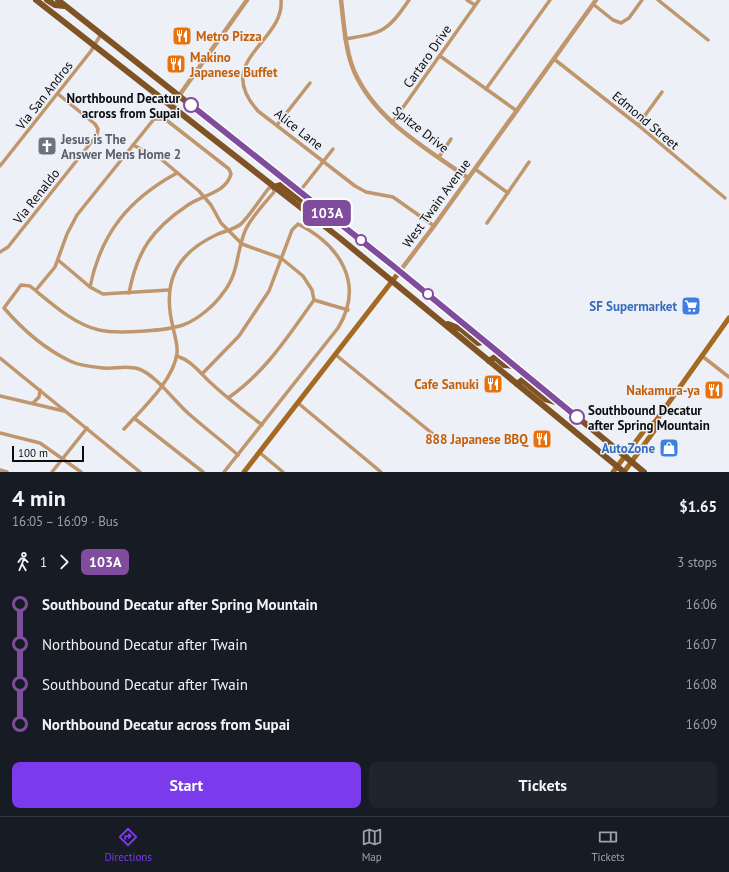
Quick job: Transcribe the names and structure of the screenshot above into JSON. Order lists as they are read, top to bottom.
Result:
{
  "streets": {
    "main road": ["West Twain Avenue"],
    "street": [
      "Cartaro Drive",
      "Via San Andros",
      "Edmond Street",
      "Alice Lane",
      "Spitze Drive",
      "Via Renaldo"
    ]
  },
  "crossings": [
    ["Cartaro Drive", "Spitze Drive"],
    ["Via San Andros", "Via Renaldo"],
    ["Edmond Street", "West Twain Avenue"],
    ["Alice Lane", "West Twain Avenue"],
    ["Spitze Drive", "West Twain Avenue"]
  ],
  "places": {
    "restaurant": [
      "Metro Pizza",
      "Makino Japanese Buffet",
      "Cafe Sanuki",
      "Nakamura-ya",
      "888 Japanese BBQ"
    ],
    "other": ["Northbound Decatur across from Supai", "Southbound Decatur after Spring Mountain"],
    "church": ["Jesus is The Answer Mens Home 2"],
    "supermarket": ["SF Supermarket"],
    "shop": ["AutoZone"]
  },
  "lines": ["bus line 103A"],
  "scale_bar": "100 m",
  "page": {
    "on_map": "103A",
    "scale": "100 m",
    "heading": ["4 min", "16:05 – 16:09 · Bus", "$1.65"],
    "legs": ["1", "103A", "3 stops"],
    "list": [
      {
        "name": "Southbound Decatur after Spring Mountain",
        "value": "16:06"
      },
      {
        "name": "Northbound Decatur after Twain",
        "value": "16:07"
      },
      {
        "name": "Southbound Decatur after Twain",
        "value": "16:08"
      },
      {
        "name": "Northbound Decatur across from Supai",
        "value": "16:09"
      }
    ],
    "buttons": ["Start", "Tickets"],
    "tabs": ["Directions", "Map", "Tickets"]
  }
}
